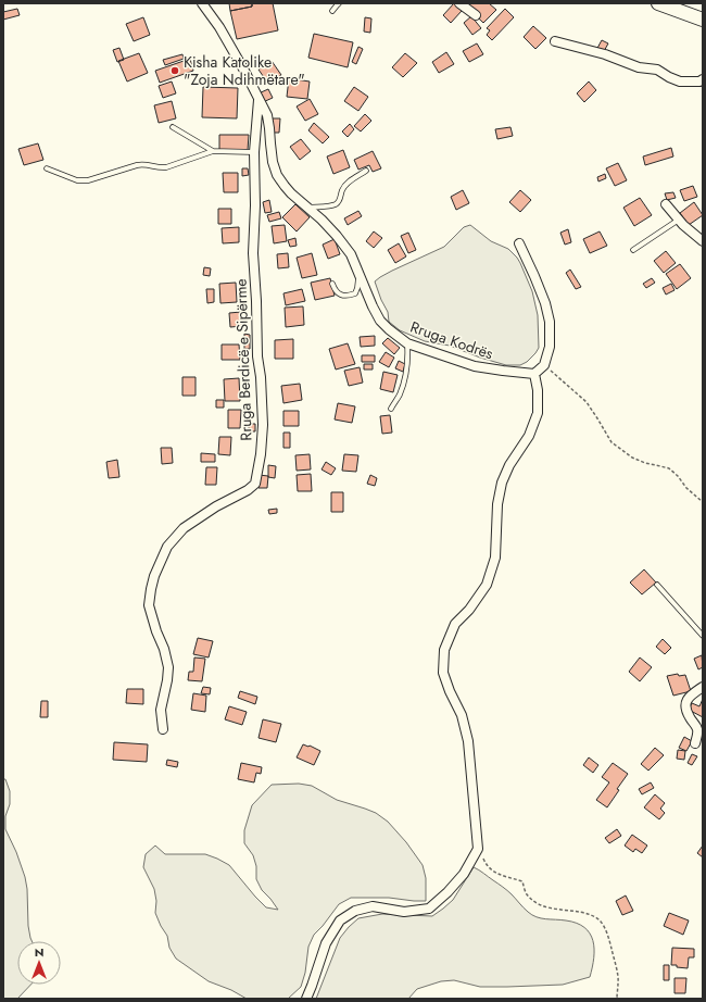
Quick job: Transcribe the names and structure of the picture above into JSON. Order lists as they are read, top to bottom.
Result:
{
  "streets": {
    "street": ["Rruga Kodrës", "Rruga Berdicë e Sipërme"]
  },
  "crossings": [
    ["Rruga Kodrës", "Rruga Berdicë e Sipërme"]
  ],
  "places": ["Kisha Katolike \"Zoja Ndihmëtare\""],
  "north": "top"
}
